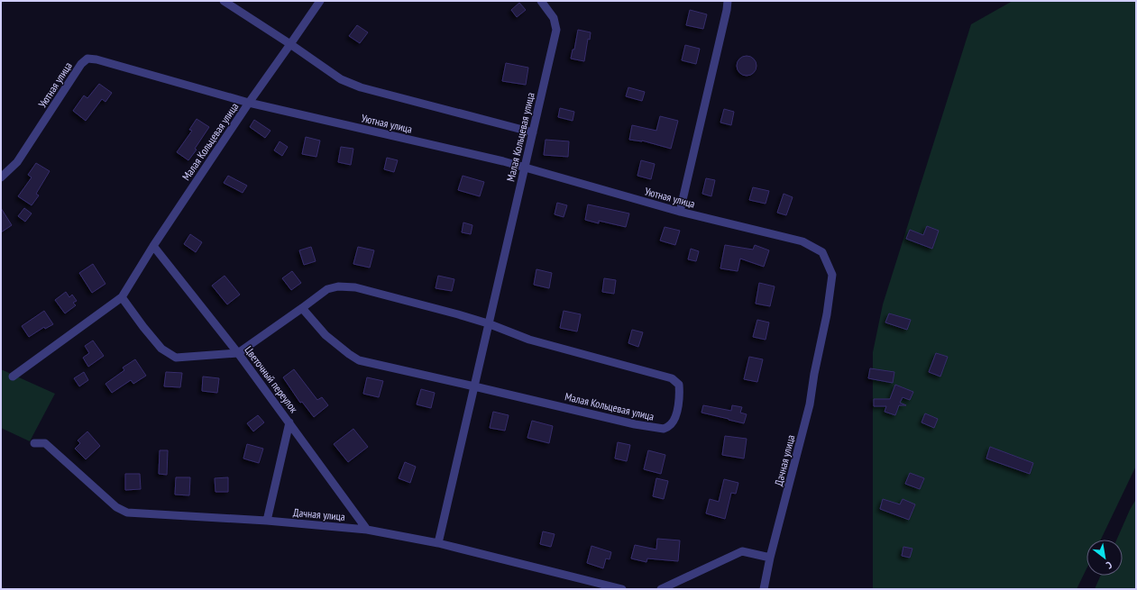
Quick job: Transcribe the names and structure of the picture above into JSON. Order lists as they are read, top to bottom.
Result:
{
  "streets": {
    "street": [
      "Уютная улица",
      "Малая Кольцевая улица",
      "Цветочный переулок",
      "Дачная улица"
    ]
  },
  "crossings": [
    ["Уютная улица", "Малая Кольцевая улица"],
    ["Уютная улица", "Дачная улица"],
    ["Малая Кольцевая улица", "Цветочный переулок"],
    ["Малая Кольцевая улица", "Дачная улица"],
    ["Цветочный переулок", "Дачная улица"]
  ],
  "north": "bottom right"
}
